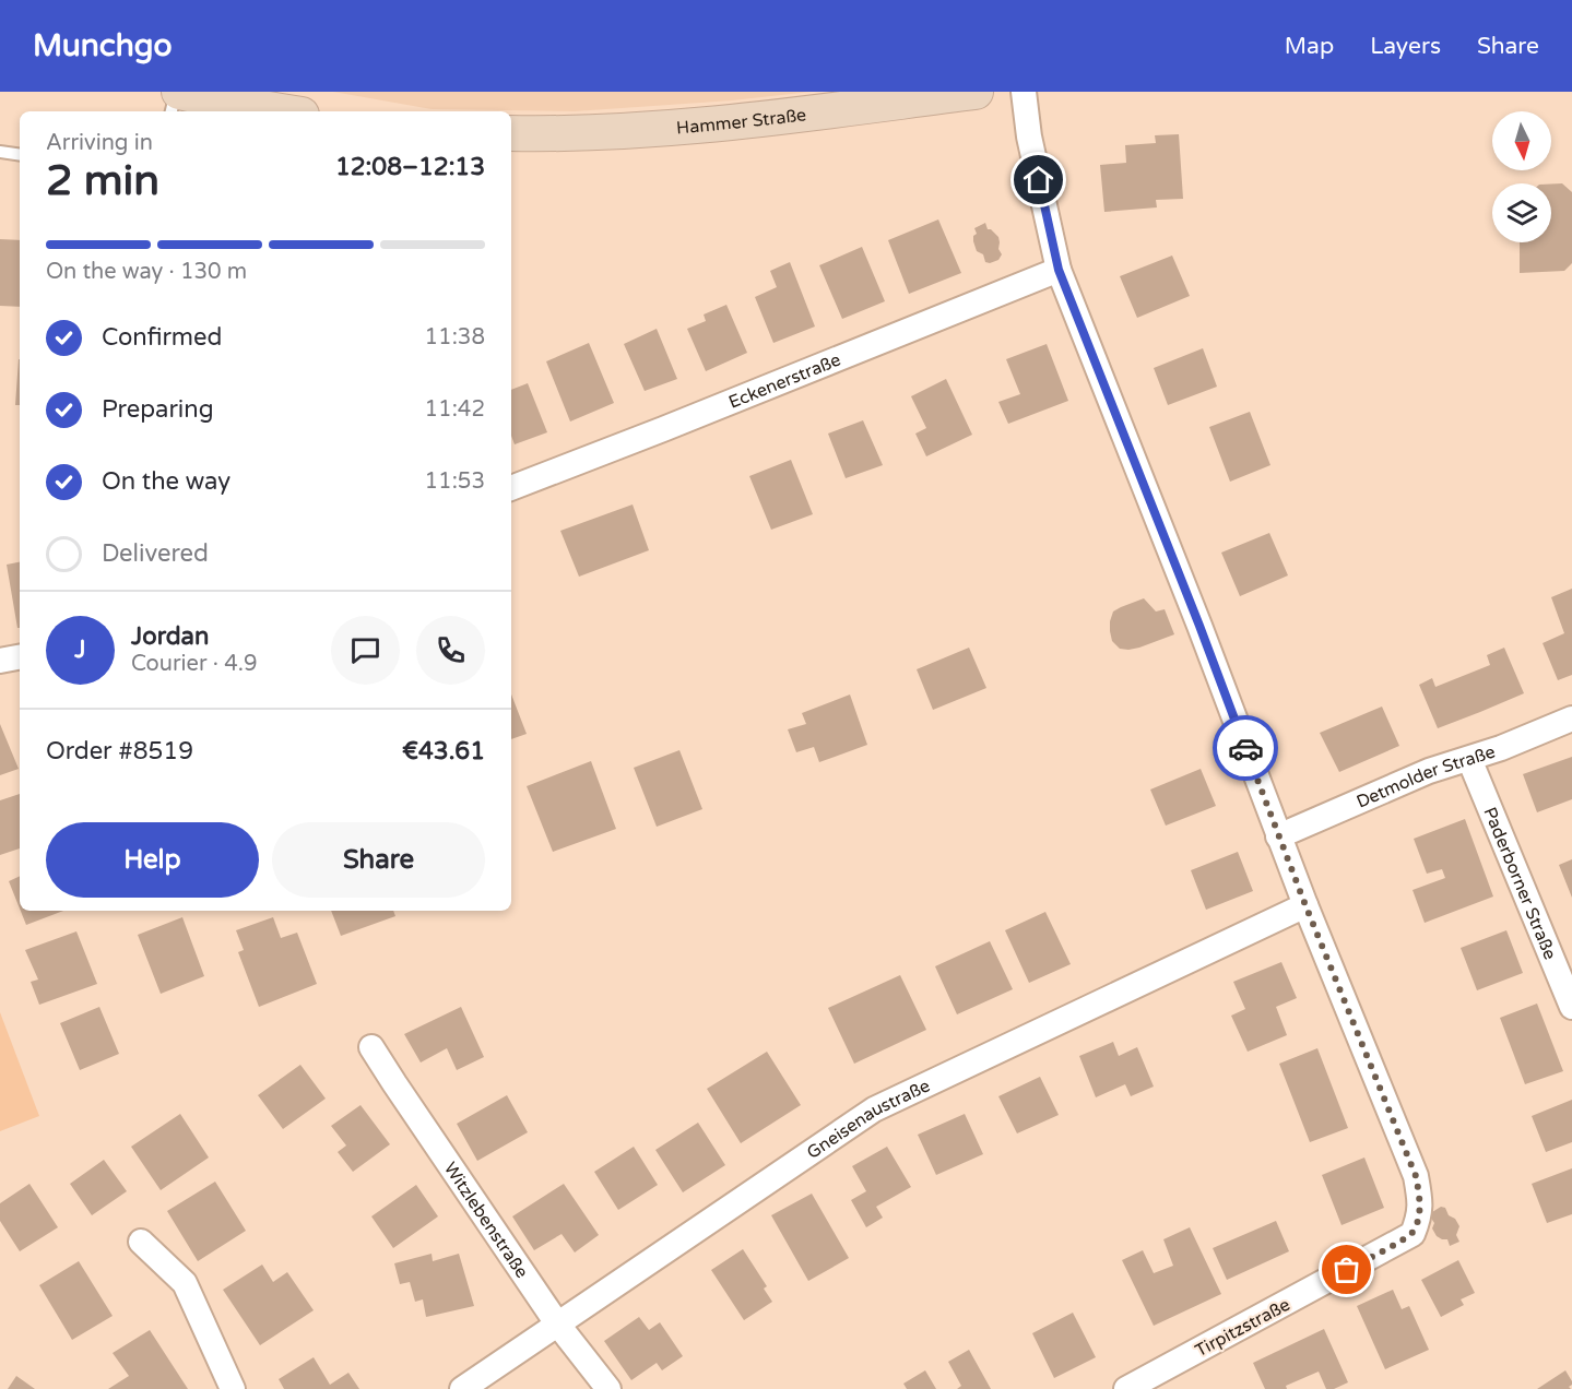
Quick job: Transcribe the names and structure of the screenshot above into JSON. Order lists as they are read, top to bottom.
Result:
{
  "streets": {
    "main road": ["Hammer Straße"],
    "street": [
      "Eckenerstraße",
      "Detmolder Straße",
      "Paderborner Straße",
      "Gneisenaustraße",
      "Witzlebenstraße",
      "Tirpitzstraße"
    ]
  },
  "crossings": [
    ["Detmolder Straße", "Paderborner Straße"],
    ["Gneisenaustraße", "Witzlebenstraße"],
    ["Gneisenaustraße", "Tirpitzstraße"]
  ],
  "north": "bottom",
  "page": {
    "header": "Munchgo",
    "nav": ["Map", "Layers", "Share"],
    "heading": ["2 min", "Arriving in", "12:08–12:13"],
    "panel": [
      "Jordan",
      "Courier · 4.9",
      "Order #8519",
      "€43.61"
    ],
    "bar": "On the way · 130 m",
    "list": [
      ["Confirmed", "11:38"],
      ["Preparing", "11:42"],
      ["On the way", "11:53"],
      "Delivered"
    ],
    "round": "J",
    "buttons": ["Help", "Share"]
  }
}
